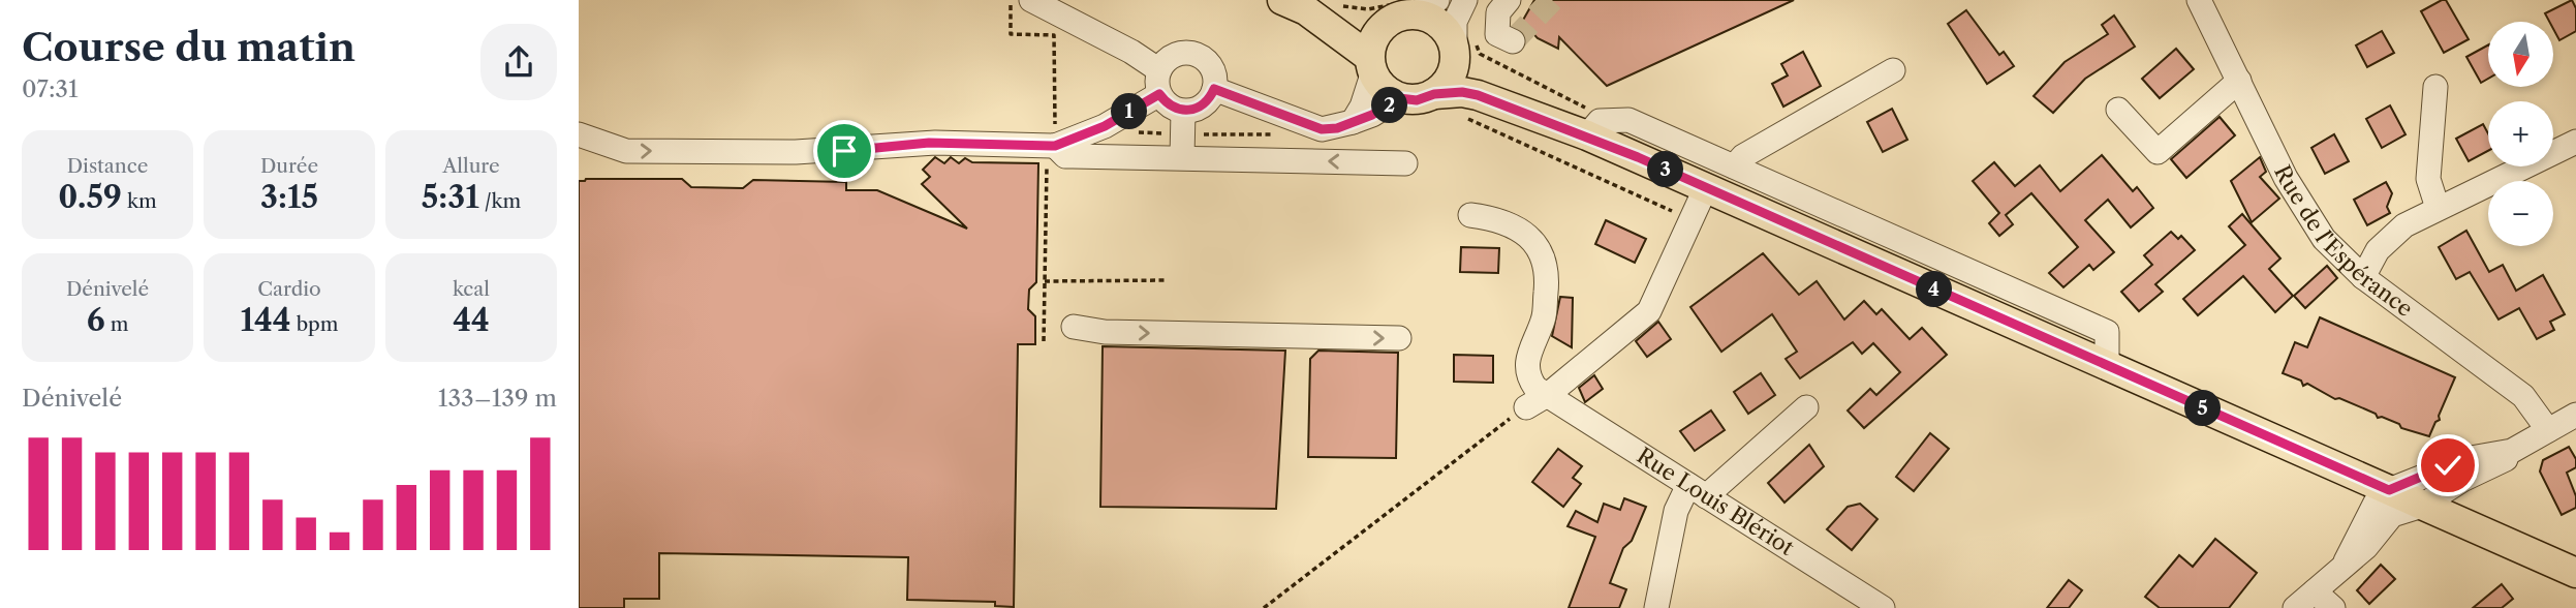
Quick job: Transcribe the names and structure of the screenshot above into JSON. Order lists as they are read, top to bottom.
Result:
{
  "streets": {
    "street": ["Rue de l'Espérance", "Rue Louis Blériot"]
  },
  "north": "bottom",
  "page": {
    "heading": ["Course du matin", "07:31"],
    "map_buttons": ["+", "−"],
    "pins": [
      "2",
      "1",
      "3",
      "4",
      "5"
    ],
    "stats": [
      ["Distance", "0.59 km"],
      ["Durée", "3:15"],
      ["Allure", "5:31 /km"],
      ["Dénivelé", "6 m"],
      ["Cardio", "144 bpm"],
      ["kcal", "44"]
    ],
    "chart": ["Dénivelé", "133–139 m"]
  }
}
